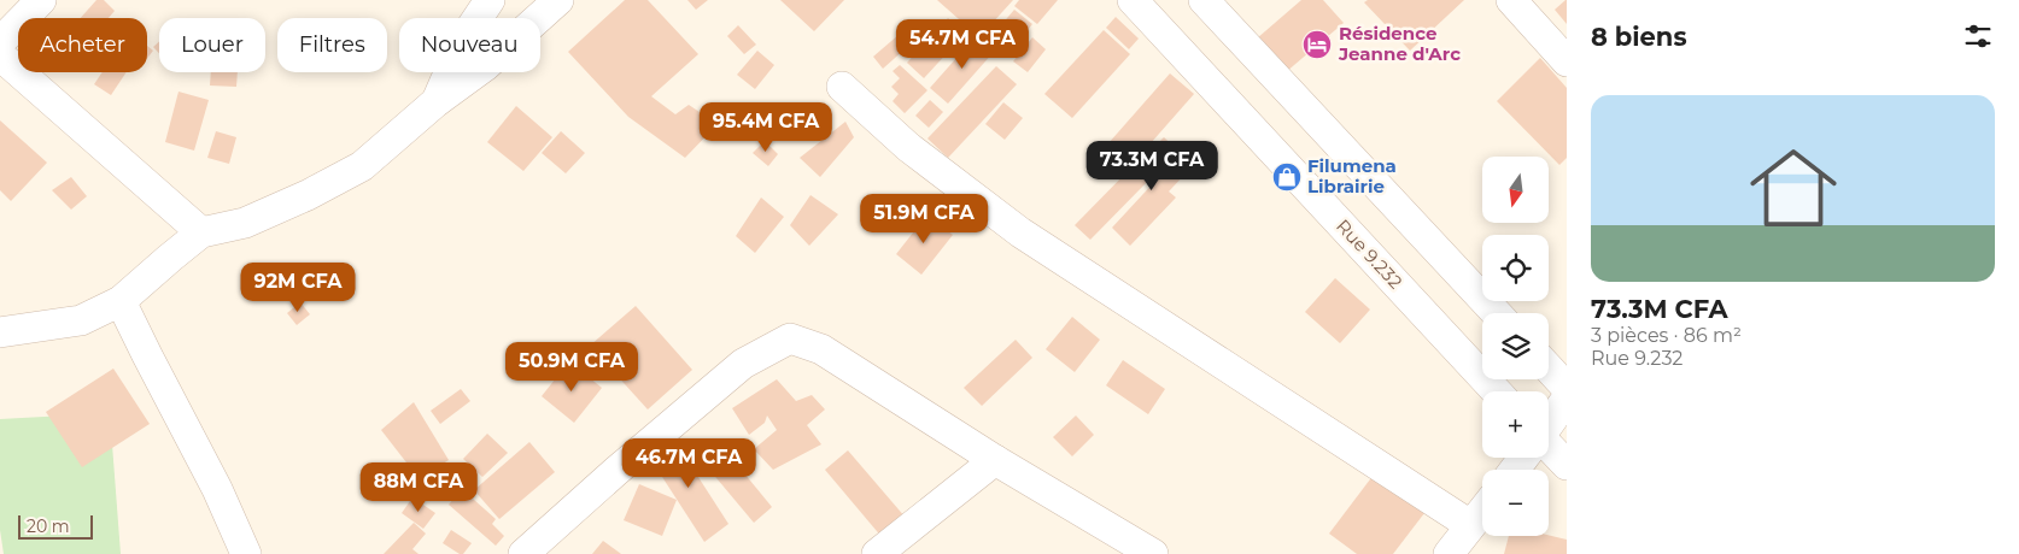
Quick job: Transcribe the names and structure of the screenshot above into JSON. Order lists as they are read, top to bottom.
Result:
{
  "streets": {
    "street": ["Rue 9.232"]
  },
  "places": {
    "hotel": ["Résidence Jeanne d'Arc"],
    "shop": ["Filumena Librairie"]
  },
  "scale_bar": "20 m",
  "north": "bottom",
  "page": {
    "heading": "8 biens",
    "chip": [
      "Acheter",
      "Louer",
      "Filtres",
      "Nouveau"
    ],
    "price": [
      "54.7M CFA",
      "95.4M CFA",
      "73.3M CFA",
      "51.9M CFA",
      "92M CFA",
      "50.9M CFA",
      "46.7M CFA",
      "88M CFA"
    ],
    "list": [
      {
        "name": "73.3M CFA",
        "note": "3 pièces · 86 m² · Rue 9.232"
      }
    ],
    "map_buttons": ["+", "−"],
    "scale": "20 m"
  }
}
